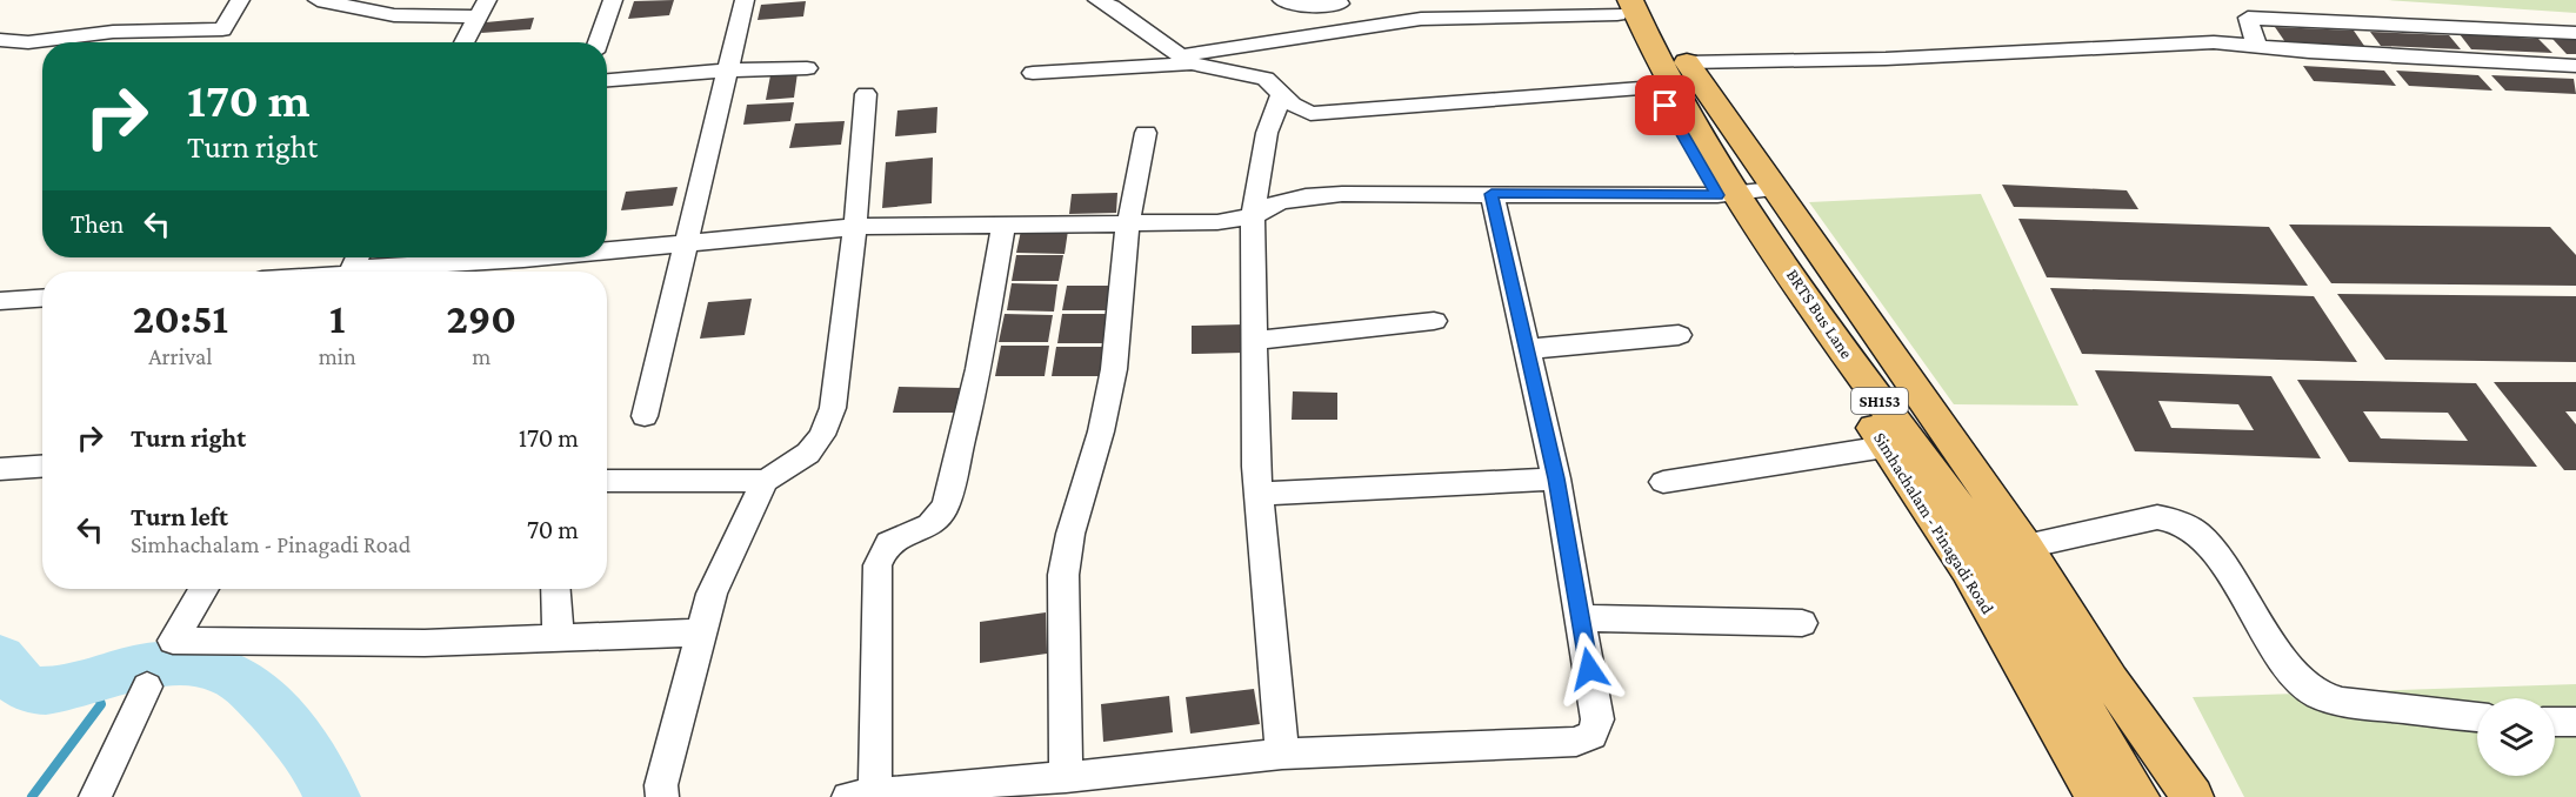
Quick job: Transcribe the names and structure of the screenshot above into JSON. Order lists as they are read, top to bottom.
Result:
{
  "streets": {
    "main road": ["BRTS Bus Lane", "SH153", "Simhachalam - Pinagadi Road"]
  },
  "crossings": [
    ["BRTS Bus Lane", "Simhachalam - Pinagadi Road"]
  ],
  "page": {
    "turn": ["170 m", "Turn right"],
    "then": "Then",
    "eta": [
      "20:51",
      "Arrival",
      "1",
      "min",
      "290",
      "m"
    ],
    "list": [
      {
        "name": "Turn right",
        "value": "170 m"
      },
      {
        "name": "Turn left",
        "note": "Simhachalam - Pinagadi Road",
        "value": "70 m"
      }
    ]
  }
}
